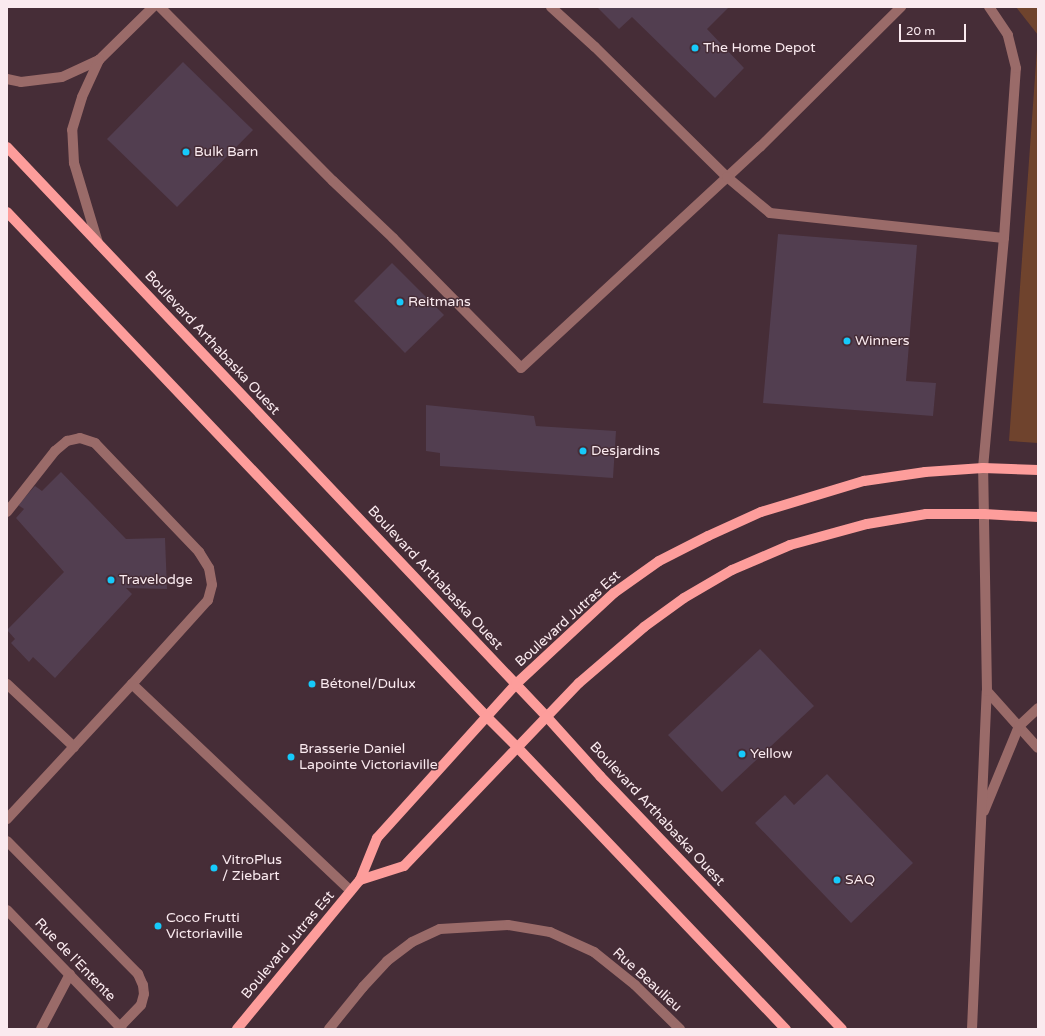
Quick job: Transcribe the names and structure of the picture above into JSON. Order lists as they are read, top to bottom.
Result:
{
  "streets": {
    "main road": ["Boulevard Arthabaska Ouest", "Boulevard Jutras Est"],
    "street": ["Rue de l'Entente", "Rue Beaulieu"]
  },
  "crossings": [
    ["Boulevard Arthabaska Ouest", "Boulevard Jutras Est"]
  ],
  "places": [
    "The Home Depot",
    "Bulk Barn",
    "Reitmans",
    "Winners",
    "Desjardins",
    "Travelodge",
    "Bétonel/Dulux",
    "Yellow",
    "Brasserie Daniel Lapointe Victoriaville",
    "VitroPlus / Ziebart",
    "SAQ",
    "Coco Frutti Victoriaville"
  ],
  "scale_bar": "20 m"
}
